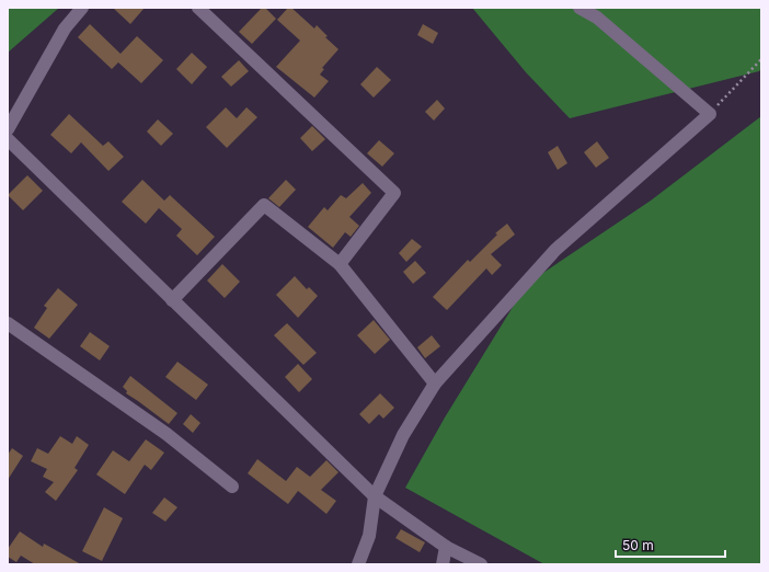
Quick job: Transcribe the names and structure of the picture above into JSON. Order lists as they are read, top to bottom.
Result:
{
  "scale_bar": "50 m"
}
